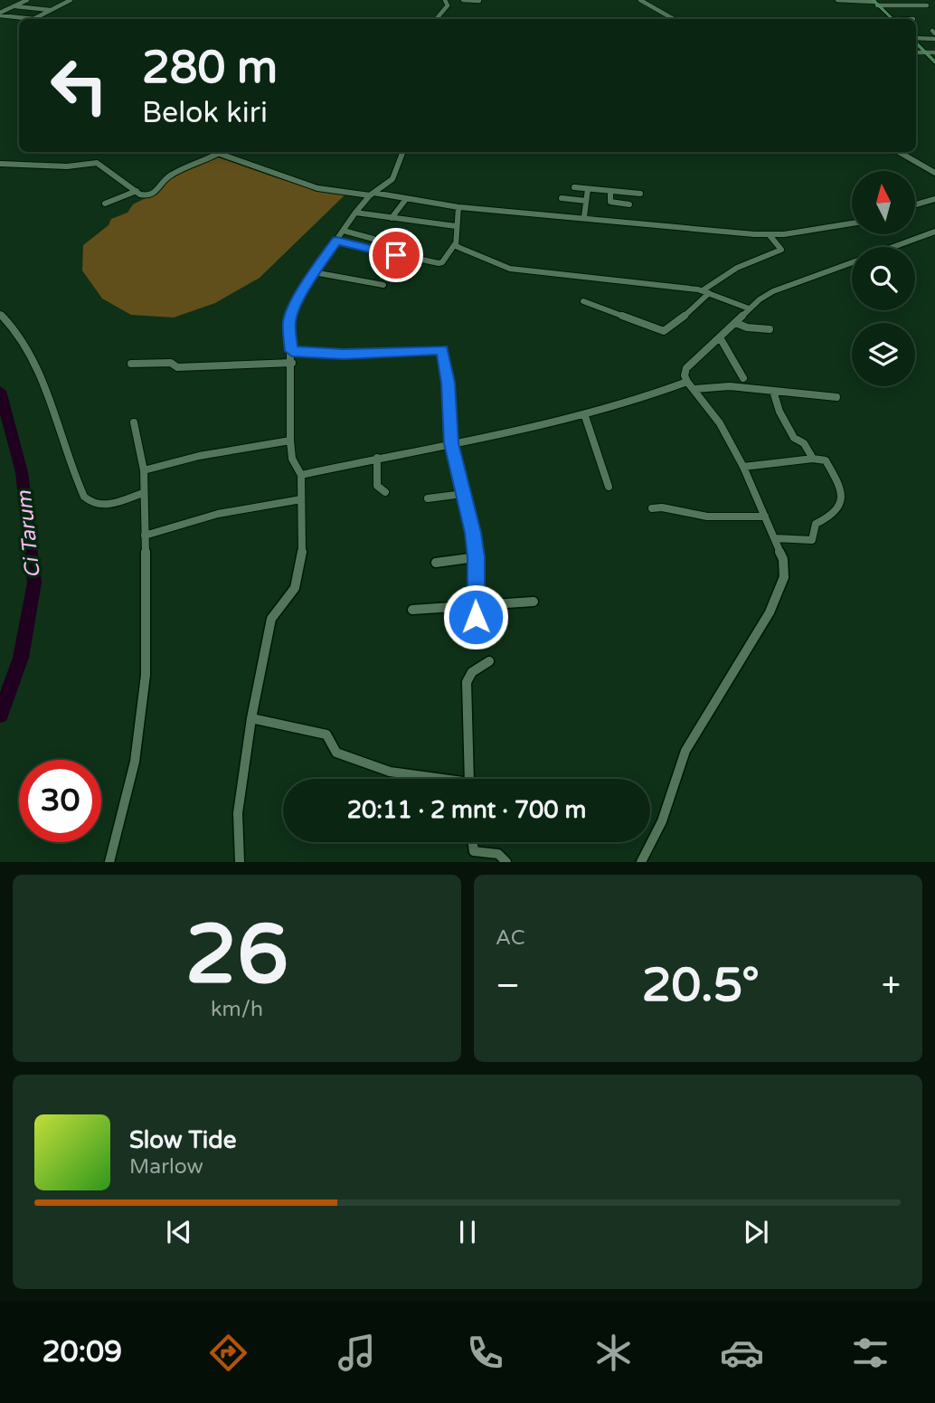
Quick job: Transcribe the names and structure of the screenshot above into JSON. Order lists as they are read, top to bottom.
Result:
{
  "water": ["Ci Tarum"],
  "north": "top",
  "page": {
    "turn": ["280 m", "Belok kiri"],
    "limit": "30",
    "trip": "20:11 · 2 mnt · 700 m",
    "tile": [
      ["26", "km/h"],
      "AC"
    ],
    "heat": ["−", "20.5°", "+"],
    "song": ["Slow Tide", "Marlow"],
    "tabs": "20:09"
  }
}
